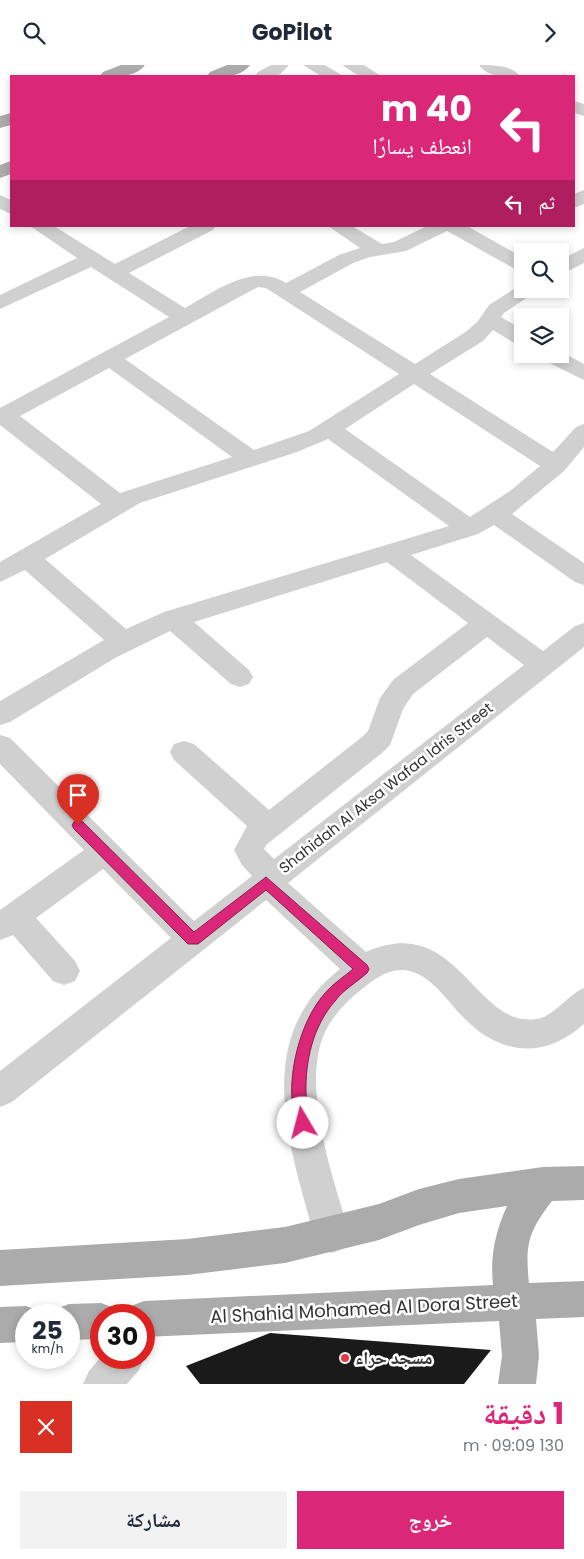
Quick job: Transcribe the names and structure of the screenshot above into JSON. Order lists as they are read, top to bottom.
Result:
{
  "streets": {
    "main road": ["Al Shahid Mohamed Al Dora Street"],
    "street": ["Shahidah Al Aksa Wafaa Idris Street"]
  },
  "places": ["مسجد حراء"],
  "page": {
    "header": "GoPilot",
    "turn": ["40 m", "انعطف يسارًا"],
    "then": "ثم",
    "speed": "25 km/h",
    "limit": "30",
    "heading": ["1 دقيقة", "130 m · 09:09"],
    "buttons": ["خروج", "مشاركة"]
  }
}
